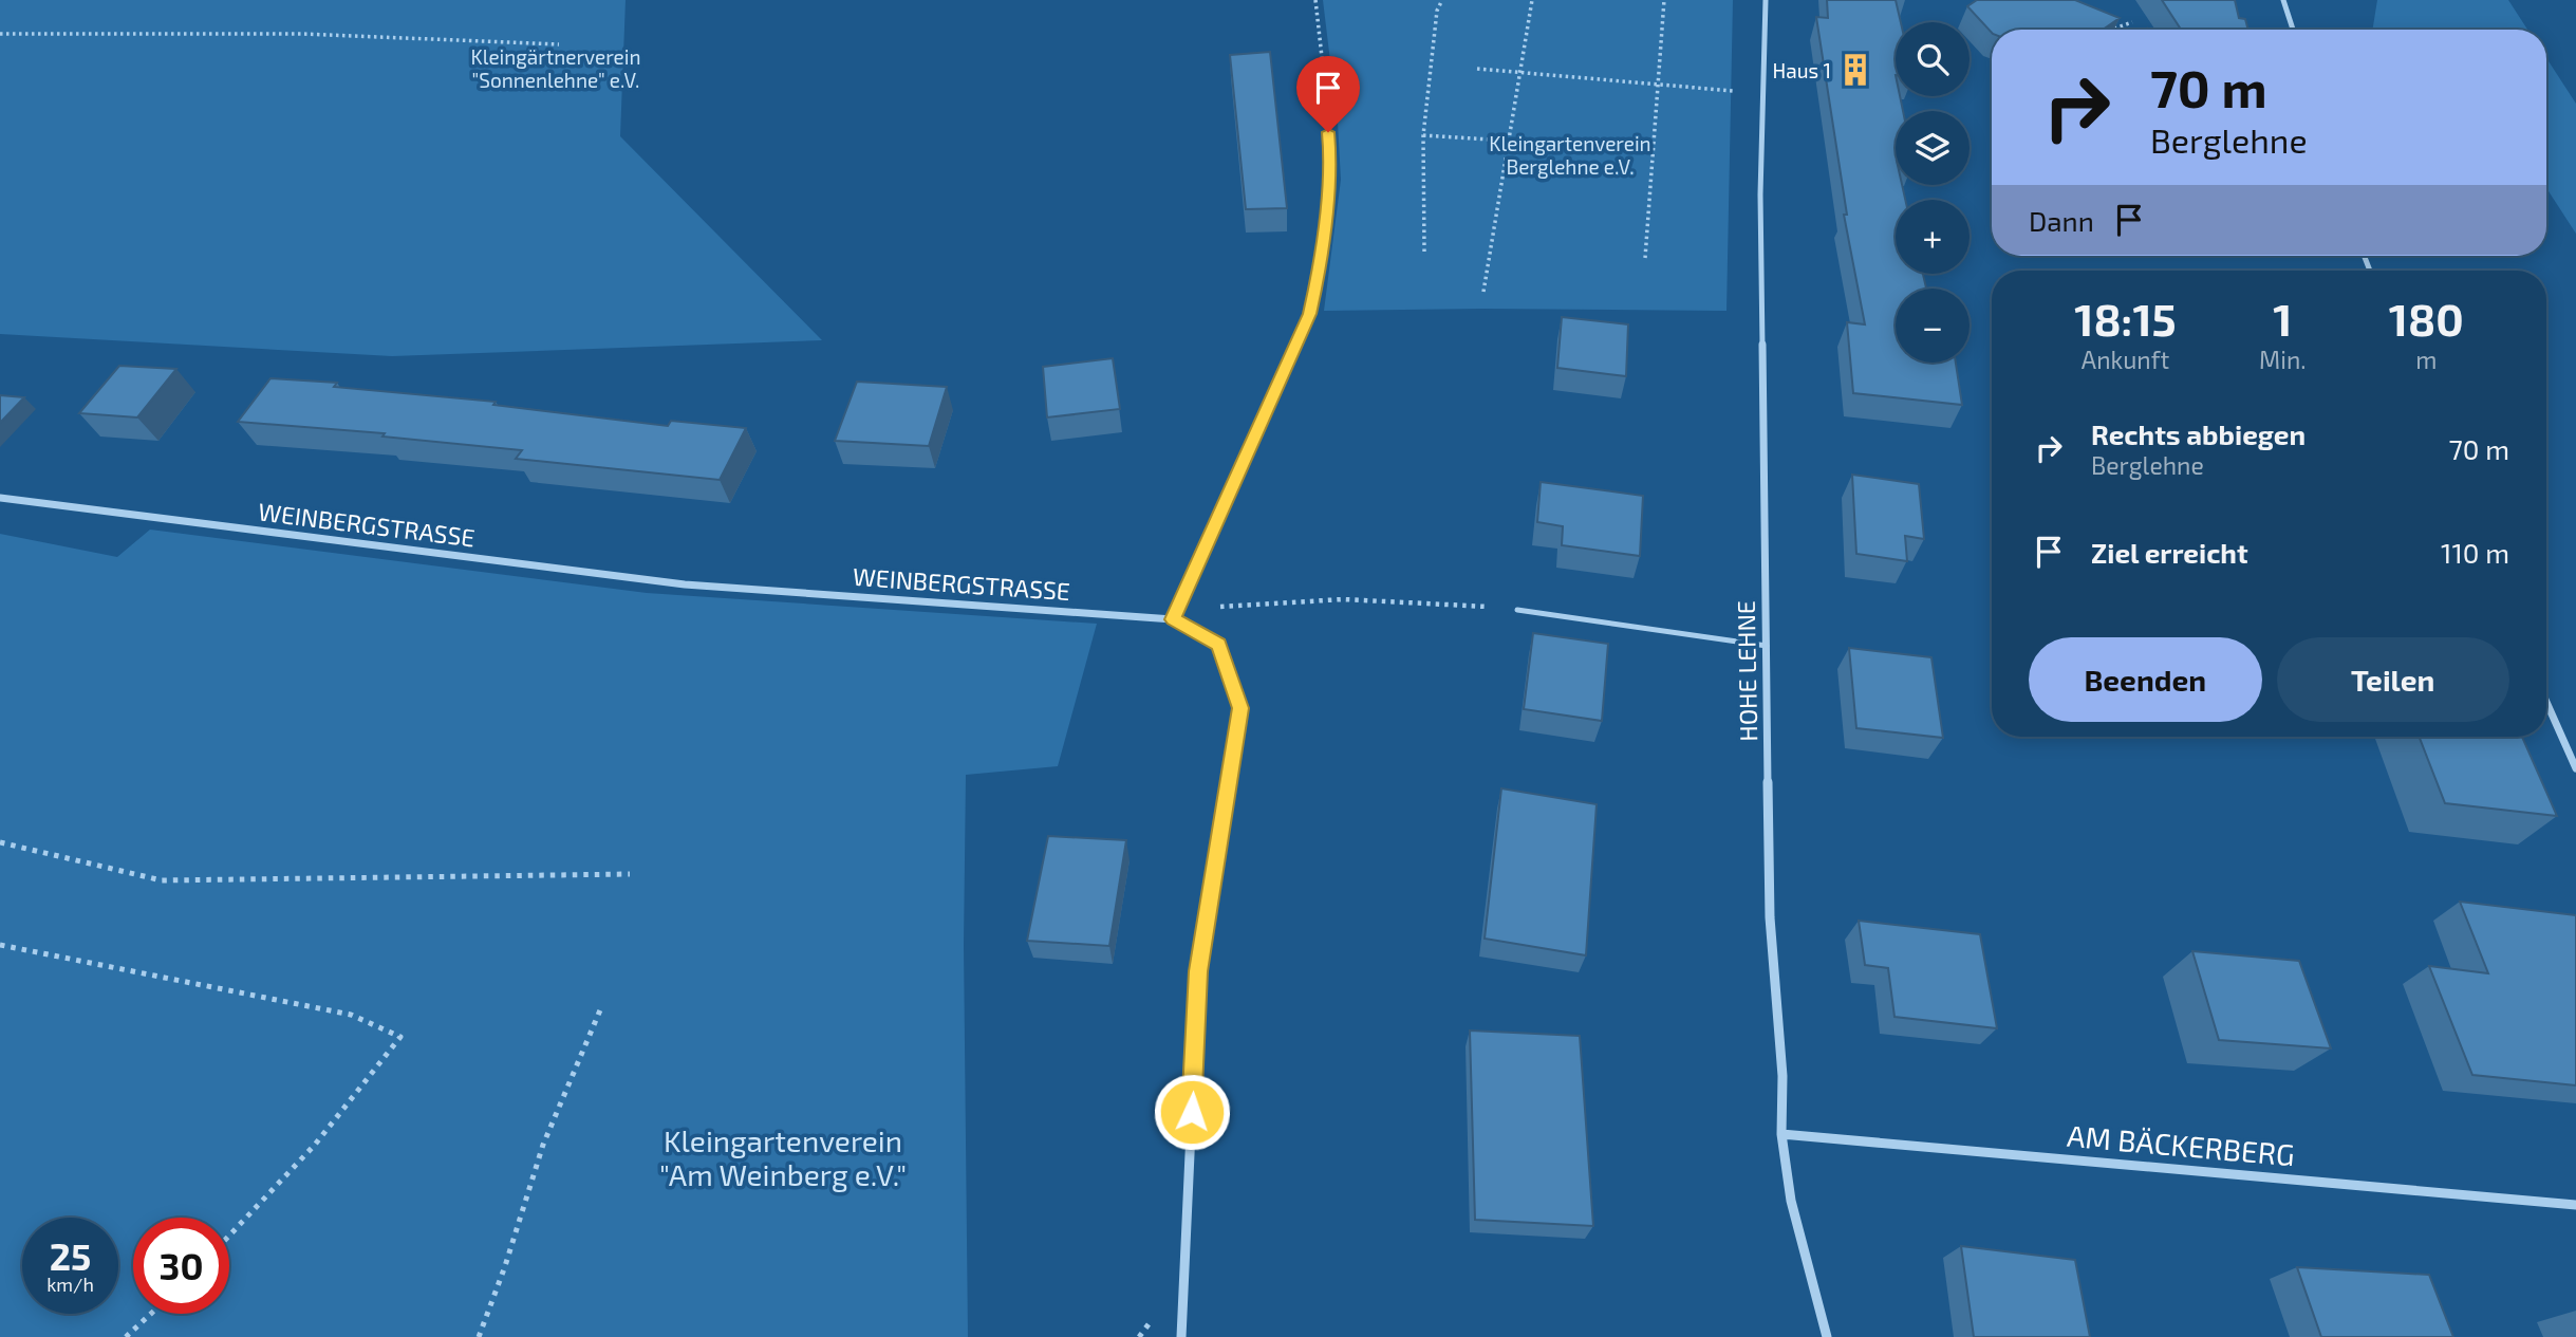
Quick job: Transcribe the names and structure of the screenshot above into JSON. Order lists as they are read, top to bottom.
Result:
{
  "streets": {
    "street": ["WEINBERGSTRASSE", "HOHE LEHNE", "AM BÄCKERBERG"]
  },
  "crossings": [
    ["HOHE LEHNE", "AM BÄCKERBERG"]
  ],
  "parks": ["Kleingärtnerverein \"Sonnenlehne\" e.V.", "Kleingartenverein Berglehne e.V.", "Kleingartenverein \"Am Weinberg e.V.\""],
  "places": {
    "building": ["Haus 1"]
  },
  "page": {
    "map_buttons": ["+", "−"],
    "turn": ["70 m", "Berglehne"],
    "then": "Dann",
    "eta": [
      "18:15",
      "Ankunft",
      "1",
      "Min.",
      "180",
      "m"
    ],
    "list": [
      {
        "name": "Rechts abbiegen",
        "note": "Berglehne",
        "value": "70 m"
      },
      {
        "name": "Ziel erreicht",
        "value": "110 m"
      }
    ],
    "buttons": ["Beenden", "Teilen"],
    "speed": "25 km/h",
    "limit": "30"
  }
}
